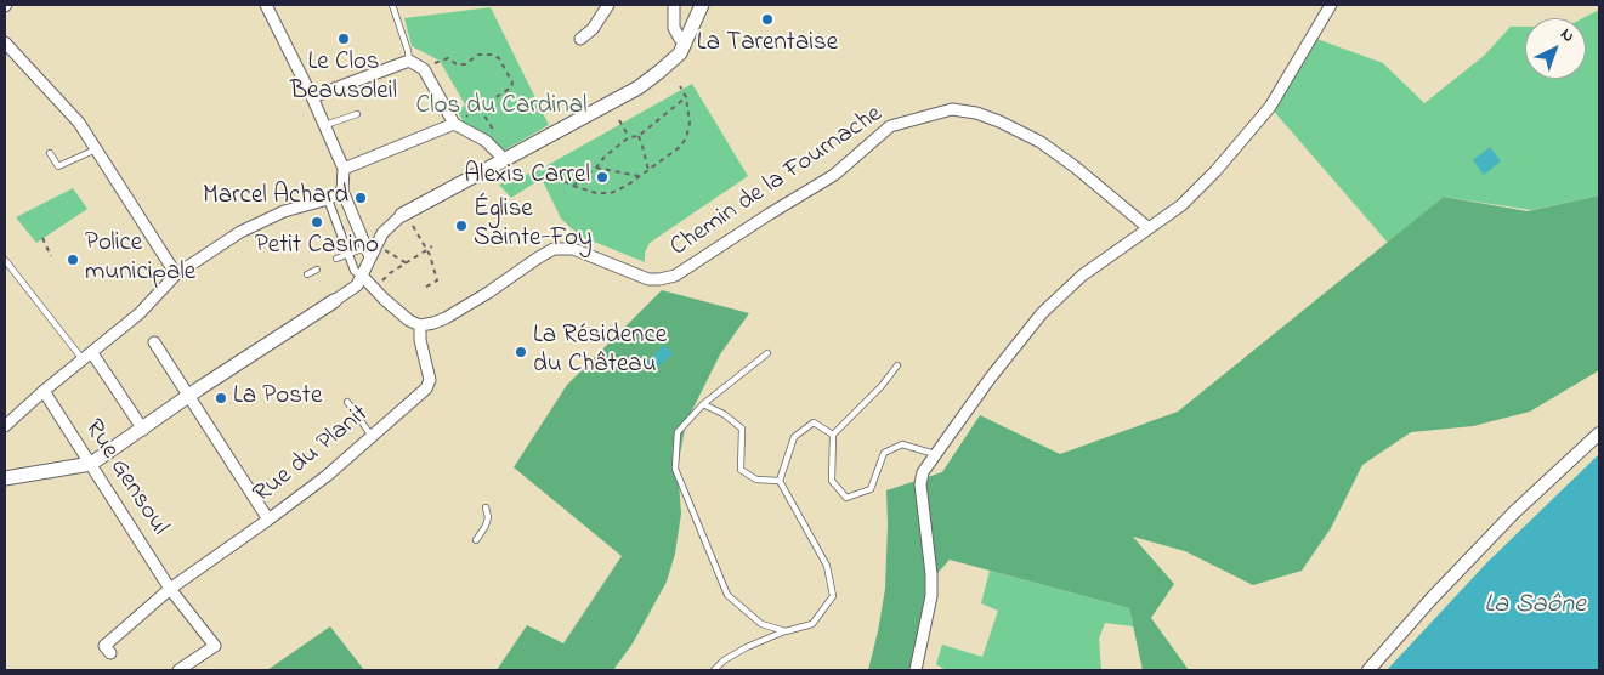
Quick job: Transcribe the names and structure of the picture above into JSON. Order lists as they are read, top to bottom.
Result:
{
  "streets": {
    "street": ["Chemin de la Fournache", "Rue du Planit", "Rue Gensoul"]
  },
  "crossings": [
    ["Chemin de la Fournache", "Rue du Planit"],
    ["Rue du Planit", "Rue Gensoul"]
  ],
  "water": ["La Saône"],
  "parks": ["Clos du Cardinal"],
  "places": [
    "La Tarentaise",
    "Le Clos Beausoleil",
    "Alexis Carrel",
    "Marcel Achard",
    "Petit Casino",
    "Église Sainte-Foy",
    "Police municipale",
    "La Résidence du Château",
    "La Poste"
  ],
  "north": "top right"
}
